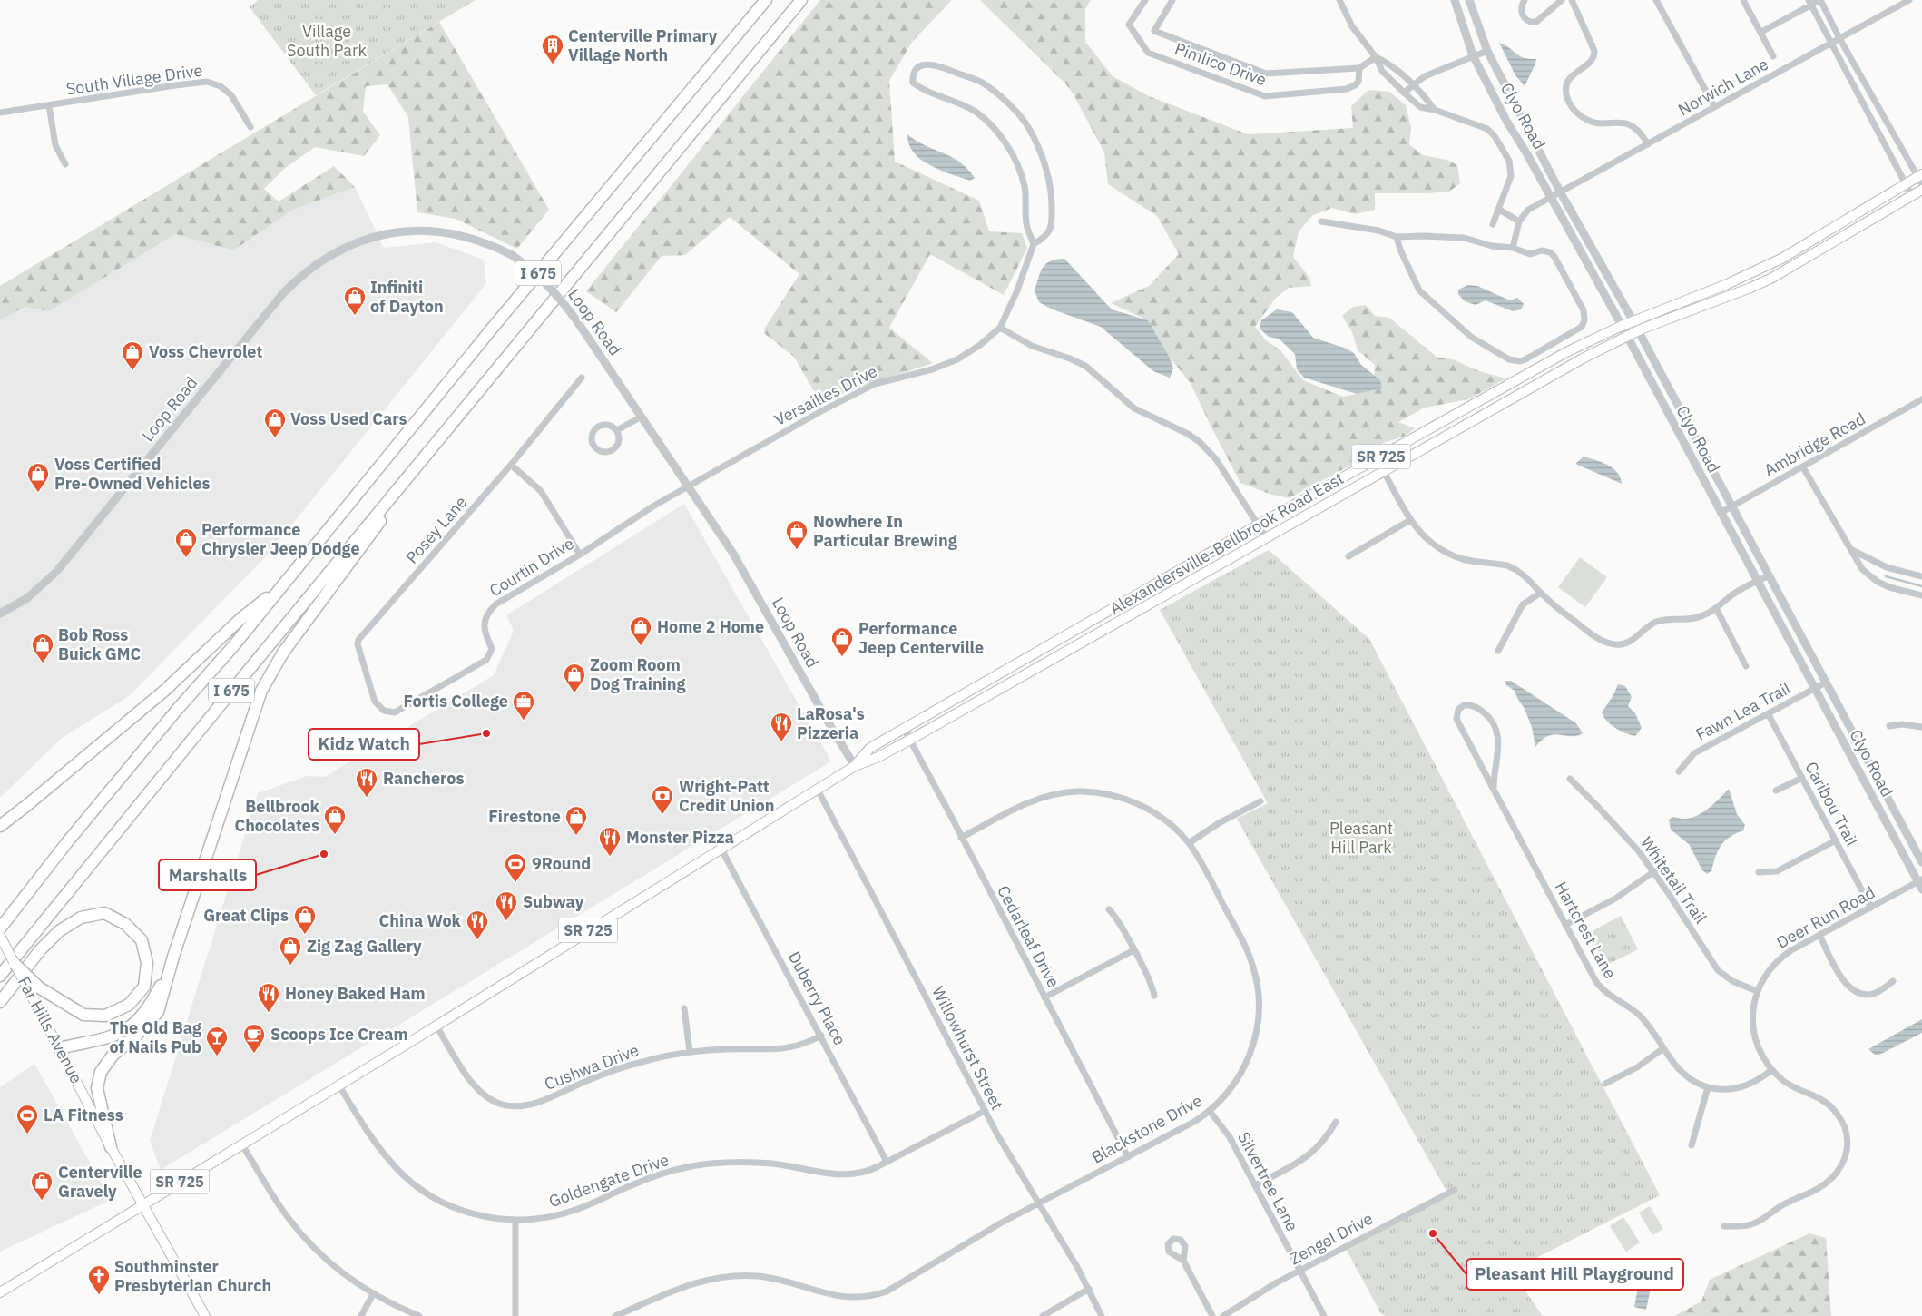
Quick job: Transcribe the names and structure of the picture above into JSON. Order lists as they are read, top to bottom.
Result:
{
  "streets": {
    "highway": ["I 675"],
    "main road": ["SR 725", "Alexandersville-Bellbrook Road East", "Far Hills Avenue"],
    "street": [
      "Pimlico Drive",
      "South Village Drive",
      "Norwich Lane",
      "Clyo Road",
      "Loop Road",
      "Versailles Drive",
      "Ambridge Road",
      "Posey Lane",
      "Courtin Drive",
      "Fawn Lea Trail",
      "Caribou Trail",
      "Whitetail Trail",
      "Deer Run Road",
      "Hartcrest Lane",
      "Cedarleaf Drive",
      "Duberry Place",
      "Willowhurst Street",
      "Cushwa Drive",
      "Blackstone Drive",
      "Goldengate Drive",
      "Silvertree Lane",
      "Zengel Drive"
    ]
  },
  "crossings": [
    ["Norwich Lane", "Clyo Road"],
    ["Clyo Road", "Ambridge Road"],
    ["Clyo Road", "Alexandersville-Bellbrook Road East"],
    ["Clyo Road", "Fawn Lea Trail"],
    ["Clyo Road", "Deer Run Road"],
    ["Loop Road", "Versailles Drive"],
    ["Loop Road", "Alexandersville-Bellbrook Road East"],
    ["Loop Road", "Courtin Drive"],
    ["Versailles Drive", "Courtin Drive"],
    ["Posey Lane", "Courtin Drive"],
    ["Alexandersville-Bellbrook Road East", "Cedarleaf Drive"],
    ["Alexandersville-Bellbrook Road East", "Duberry Place"],
    ["Alexandersville-Bellbrook Road East", "Far Hills Avenue"],
    ["Alexandersville-Bellbrook Road East", "Willowhurst Street"],
    ["Alexandersville-Bellbrook Road East", "Cushwa Drive"],
    ["Alexandersville-Bellbrook Road East", "Goldengate Drive"],
    ["Fawn Lea Trail", "Caribou Trail"],
    ["Caribou Trail", "Deer Run Road"],
    ["Whitetail Trail", "Deer Run Road"],
    ["Deer Run Road", "Hartcrest Lane"],
    ["Cedarleaf Drive", "Blackstone Drive"],
    ["Duberry Place", "Cushwa Drive"],
    ["Duberry Place", "Goldengate Drive"],
    ["Willowhurst Street", "Blackstone Drive"],
    ["Willowhurst Street", "Goldengate Drive"],
    ["Blackstone Drive", "Silvertree Lane"],
    ["Silvertree Lane", "Zengel Drive"]
  ],
  "parks": ["Village South Park", "Pleasant Hill Park"],
  "places": {
    "building": ["Centerville Primary Village North"],
    "shop": [
      "Infiniti of Dayton",
      "Voss Chevrolet",
      "Voss Used Cars",
      "Voss Certified Pre-Owned Vehicles",
      "Nowhere In Particular Brewing",
      "Performance Chrysler Jeep Dodge",
      "Home 2 Home",
      "Performance Jeep Centerville",
      "Bob Ross Buick GMC",
      "Zoom Room Dog Training",
      "Bellbrook Chocolates",
      "Firestone",
      "Great Clips",
      "Zig Zag Gallery",
      "Centerville Gravely"
    ],
    "office": ["Fortis College"],
    "other": ["Kidz Watch", "Marshalls", "Pleasant Hill Playground"],
    "restaurant": [
      "LaRosa's Pizzeria",
      "Rancheros",
      "Monster Pizza",
      "Subway",
      "China Wok",
      "Honey Baked Ham"
    ],
    "bank": ["Wright-Patt Credit Union"],
    "sports": ["9Round", "LA Fitness"],
    "cafe": ["Scoops Ice Cream"],
    "bar": ["The Old Bag of Nails Pub"],
    "church": ["Southminster Presbyterian Church"]
  }
}
